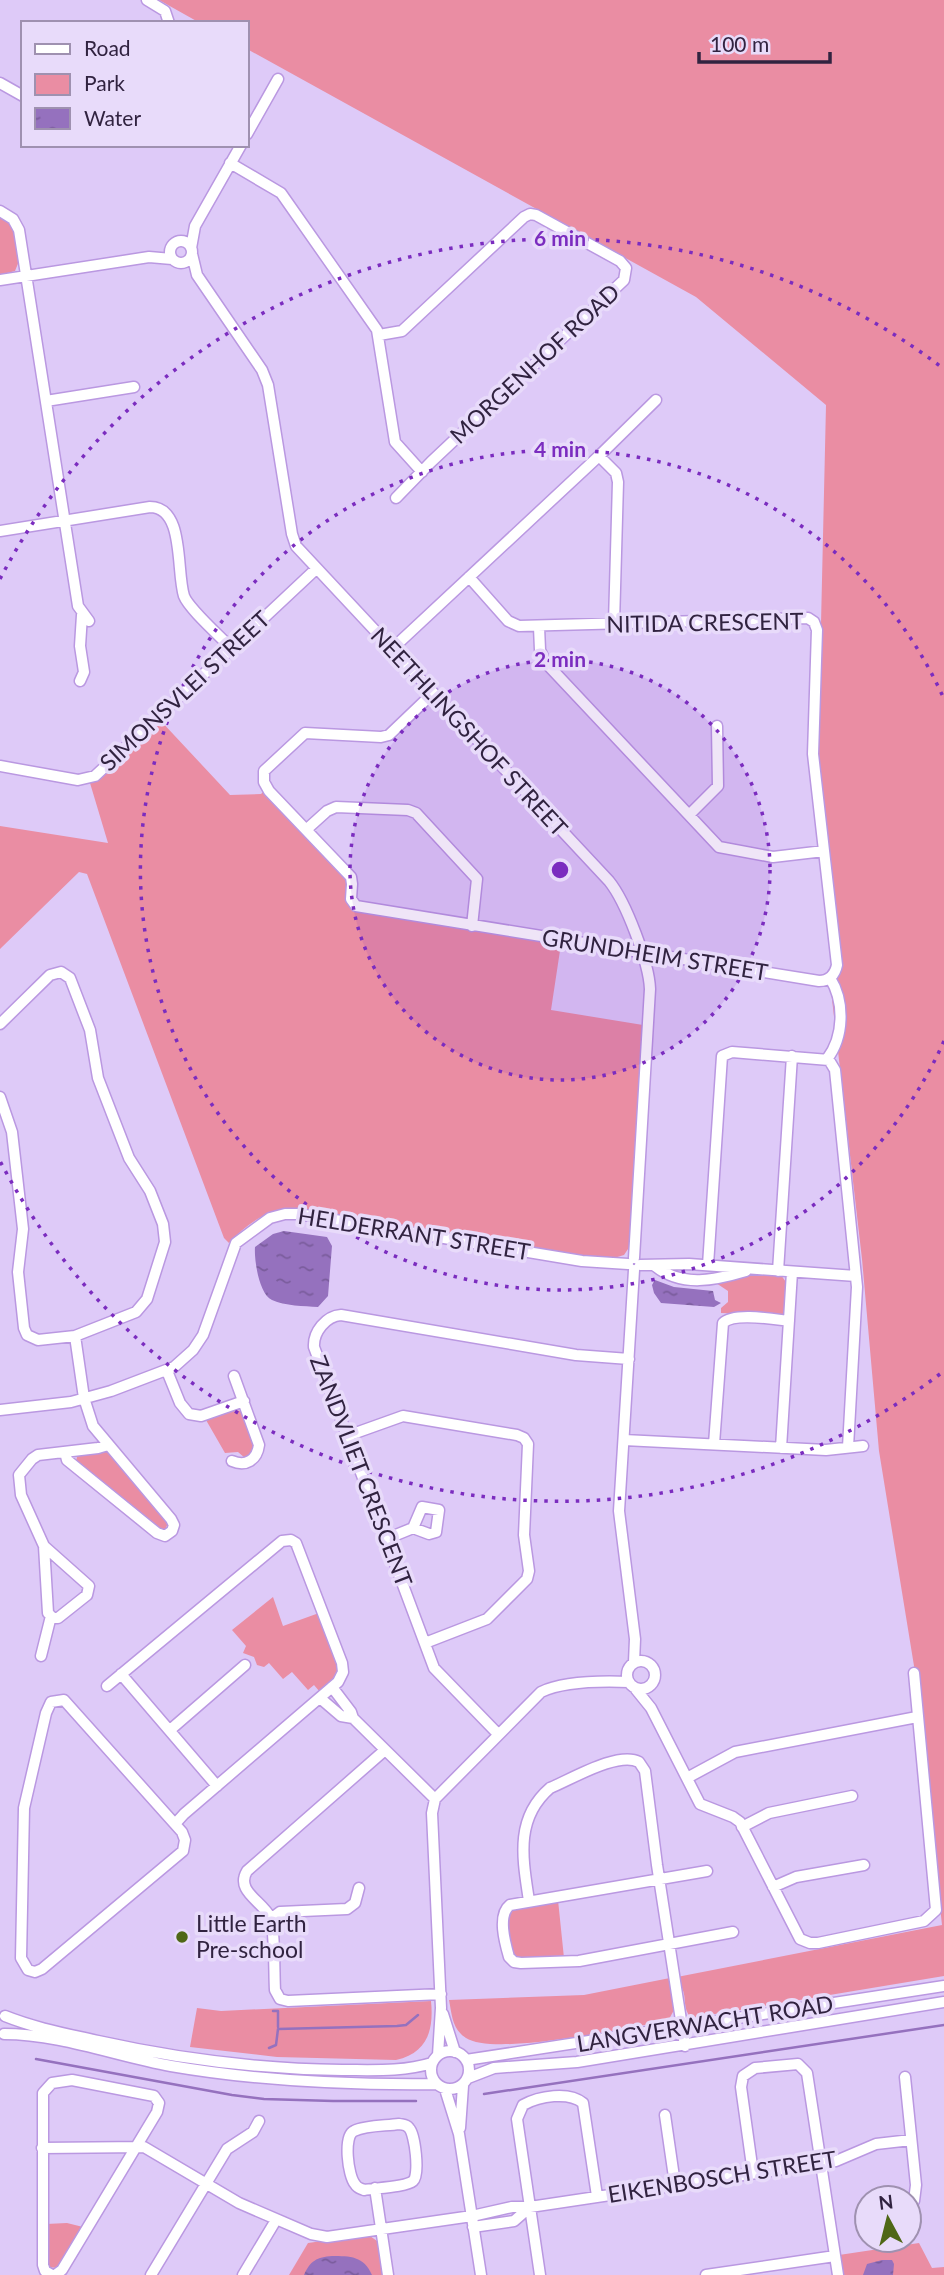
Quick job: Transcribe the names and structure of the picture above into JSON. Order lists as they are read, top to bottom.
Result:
{
  "streets": {
    "street": [
      "MORGENHOF ROAD",
      "NITIDA CRESCENT",
      "SIMONSVLEI STREET",
      "NEETHLINGSHOF STREET",
      "GRUNDHEIM STREET",
      "HELDERRANT STREET",
      "ZANDVLIET CRESCENT",
      "LANGVERWACHT ROAD",
      "EIKENBOSCH STREET"
    ]
  },
  "crossings": [
    ["SIMONSVLEI STREET", "NEETHLINGSHOF STREET"],
    ["NEETHLINGSHOF STREET", "GRUNDHEIM STREET"],
    ["NEETHLINGSHOF STREET", "HELDERRANT STREET"],
    ["NEETHLINGSHOF STREET", "ZANDVLIET CRESCENT"]
  ],
  "places": ["Little Earth Pre-school"],
  "legend": ["Road", "Park", "Water"],
  "scale_bar": "100 m",
  "north": "top",
  "rings": ["6 min", "4 min", "2 min"]
}
